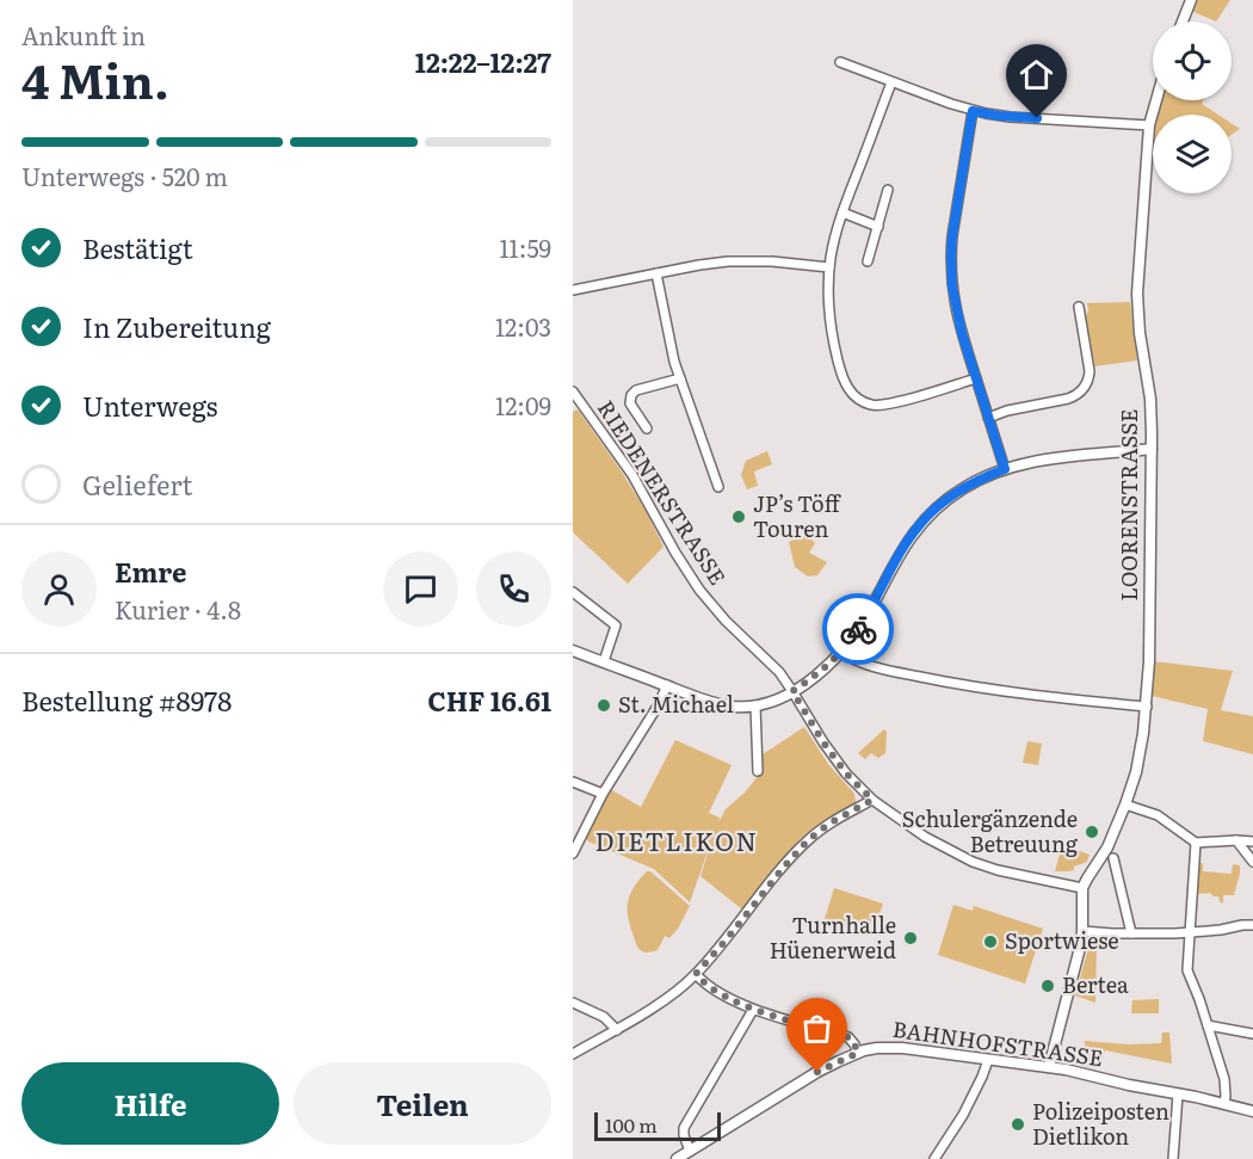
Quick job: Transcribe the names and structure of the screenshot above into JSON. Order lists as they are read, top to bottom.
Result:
{
  "streets": {
    "street": ["RIEDENERSTRASSE", "LOORENSTRASSE", "BAHNHOFSTRASSE"]
  },
  "crossings": [
    ["RIEDENERSTRASSE", "LOORENSTRASSE"]
  ],
  "districts": ["DIETLIKON"],
  "places": [
    "JP’s Töff Touren",
    "St. Michael",
    "Schulergänzende Betreuung",
    "Turnhalle Hüenerweid",
    "Sportwiese",
    "Bertea",
    "Polizeiposten Dietlikon"
  ],
  "scale_bar": "100 m",
  "page": {
    "heading": ["4 Min.", "Ankunft in", "12:22–12:27"],
    "panel": [
      "Emre",
      "Kurier · 4.8",
      "Bestellung #8978",
      "CHF 16.61"
    ],
    "bar": "Unterwegs · 520 m",
    "list": [
      ["Bestätigt", "11:59"],
      ["In Zubereitung", "12:03"],
      ["Unterwegs", "12:09"],
      "Geliefert"
    ],
    "buttons": ["Hilfe", "Teilen"],
    "scale": "100 m"
  }
}
